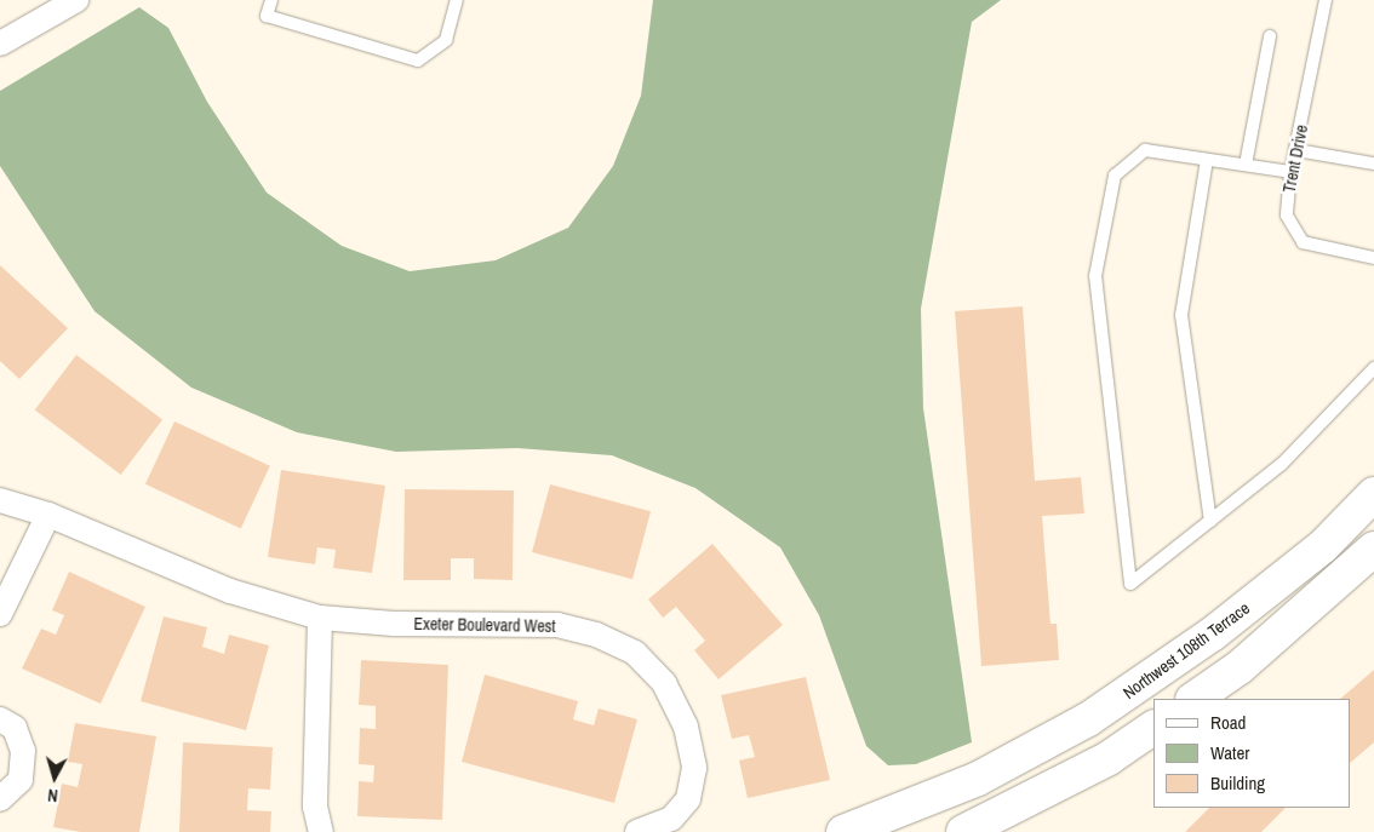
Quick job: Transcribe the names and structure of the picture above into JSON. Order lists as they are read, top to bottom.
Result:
{
  "streets": {
    "street": ["Exeter Boulevard West", "Northwest 108th Terrace"],
    "lane": ["Trent Drive"]
  },
  "legend": ["Road", "Water", "Building"],
  "north": "bottom"
}
